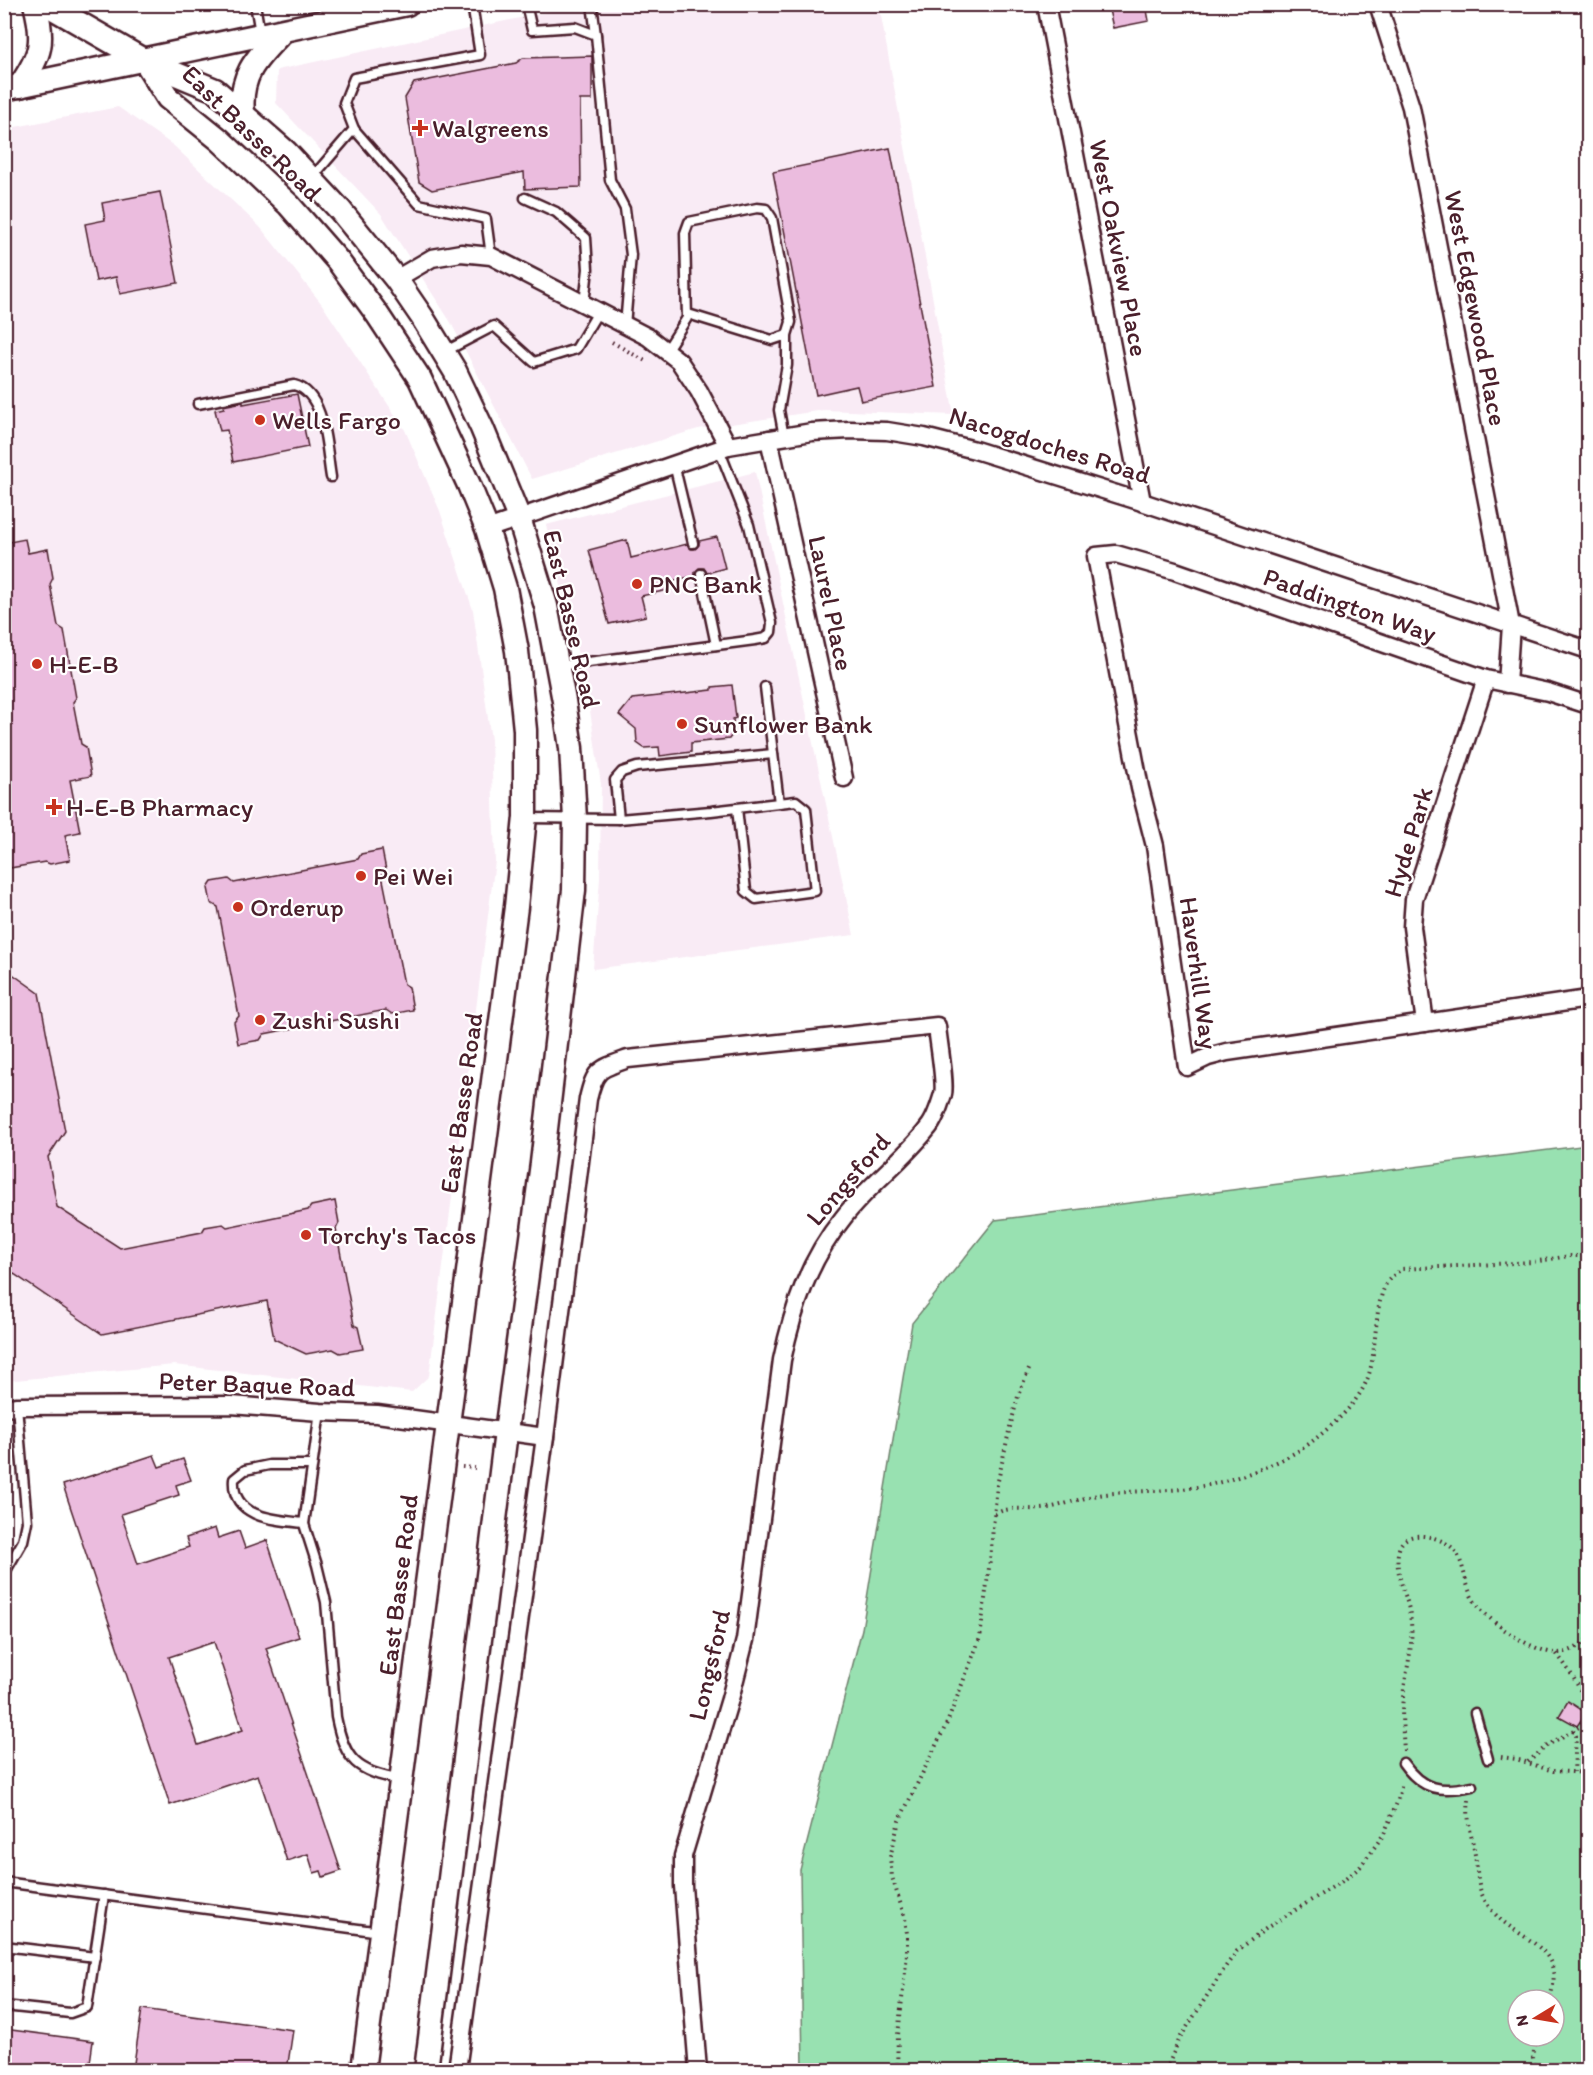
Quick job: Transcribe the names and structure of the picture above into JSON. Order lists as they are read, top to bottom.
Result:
{
  "streets": {
    "main road": ["East Basse Road"],
    "street": [
      "West Oakview Place",
      "West Edgewood Place",
      "Nacogdoches Road",
      "Laurel Place",
      "Paddington Way",
      "Hyde Park",
      "Haverhill Way",
      "Longsford",
      "Peter Baque Road"
    ]
  },
  "crossings": [
    ["East Basse Road", "Nacogdoches Road"],
    ["East Basse Road", "Peter Baque Road"],
    ["West Oakview Place", "Nacogdoches Road"],
    ["West Edgewood Place", "Nacogdoches Road"],
    ["Nacogdoches Road", "Laurel Place"],
    ["Paddington Way", "Hyde Park"],
    ["Paddington Way", "Haverhill Way"],
    ["Hyde Park", "Haverhill Way"]
  ],
  "places": {
    "health": ["Walgreens", "H-E-B Pharmacy"],
    "other": [
      "Wells Fargo",
      "PNC Bank",
      "H-E-B",
      "Sunflower Bank",
      "Pei Wei",
      "Orderup",
      "Zushi Sushi",
      "Torchy's Tacos"
    ]
  },
  "north": "left"
}
